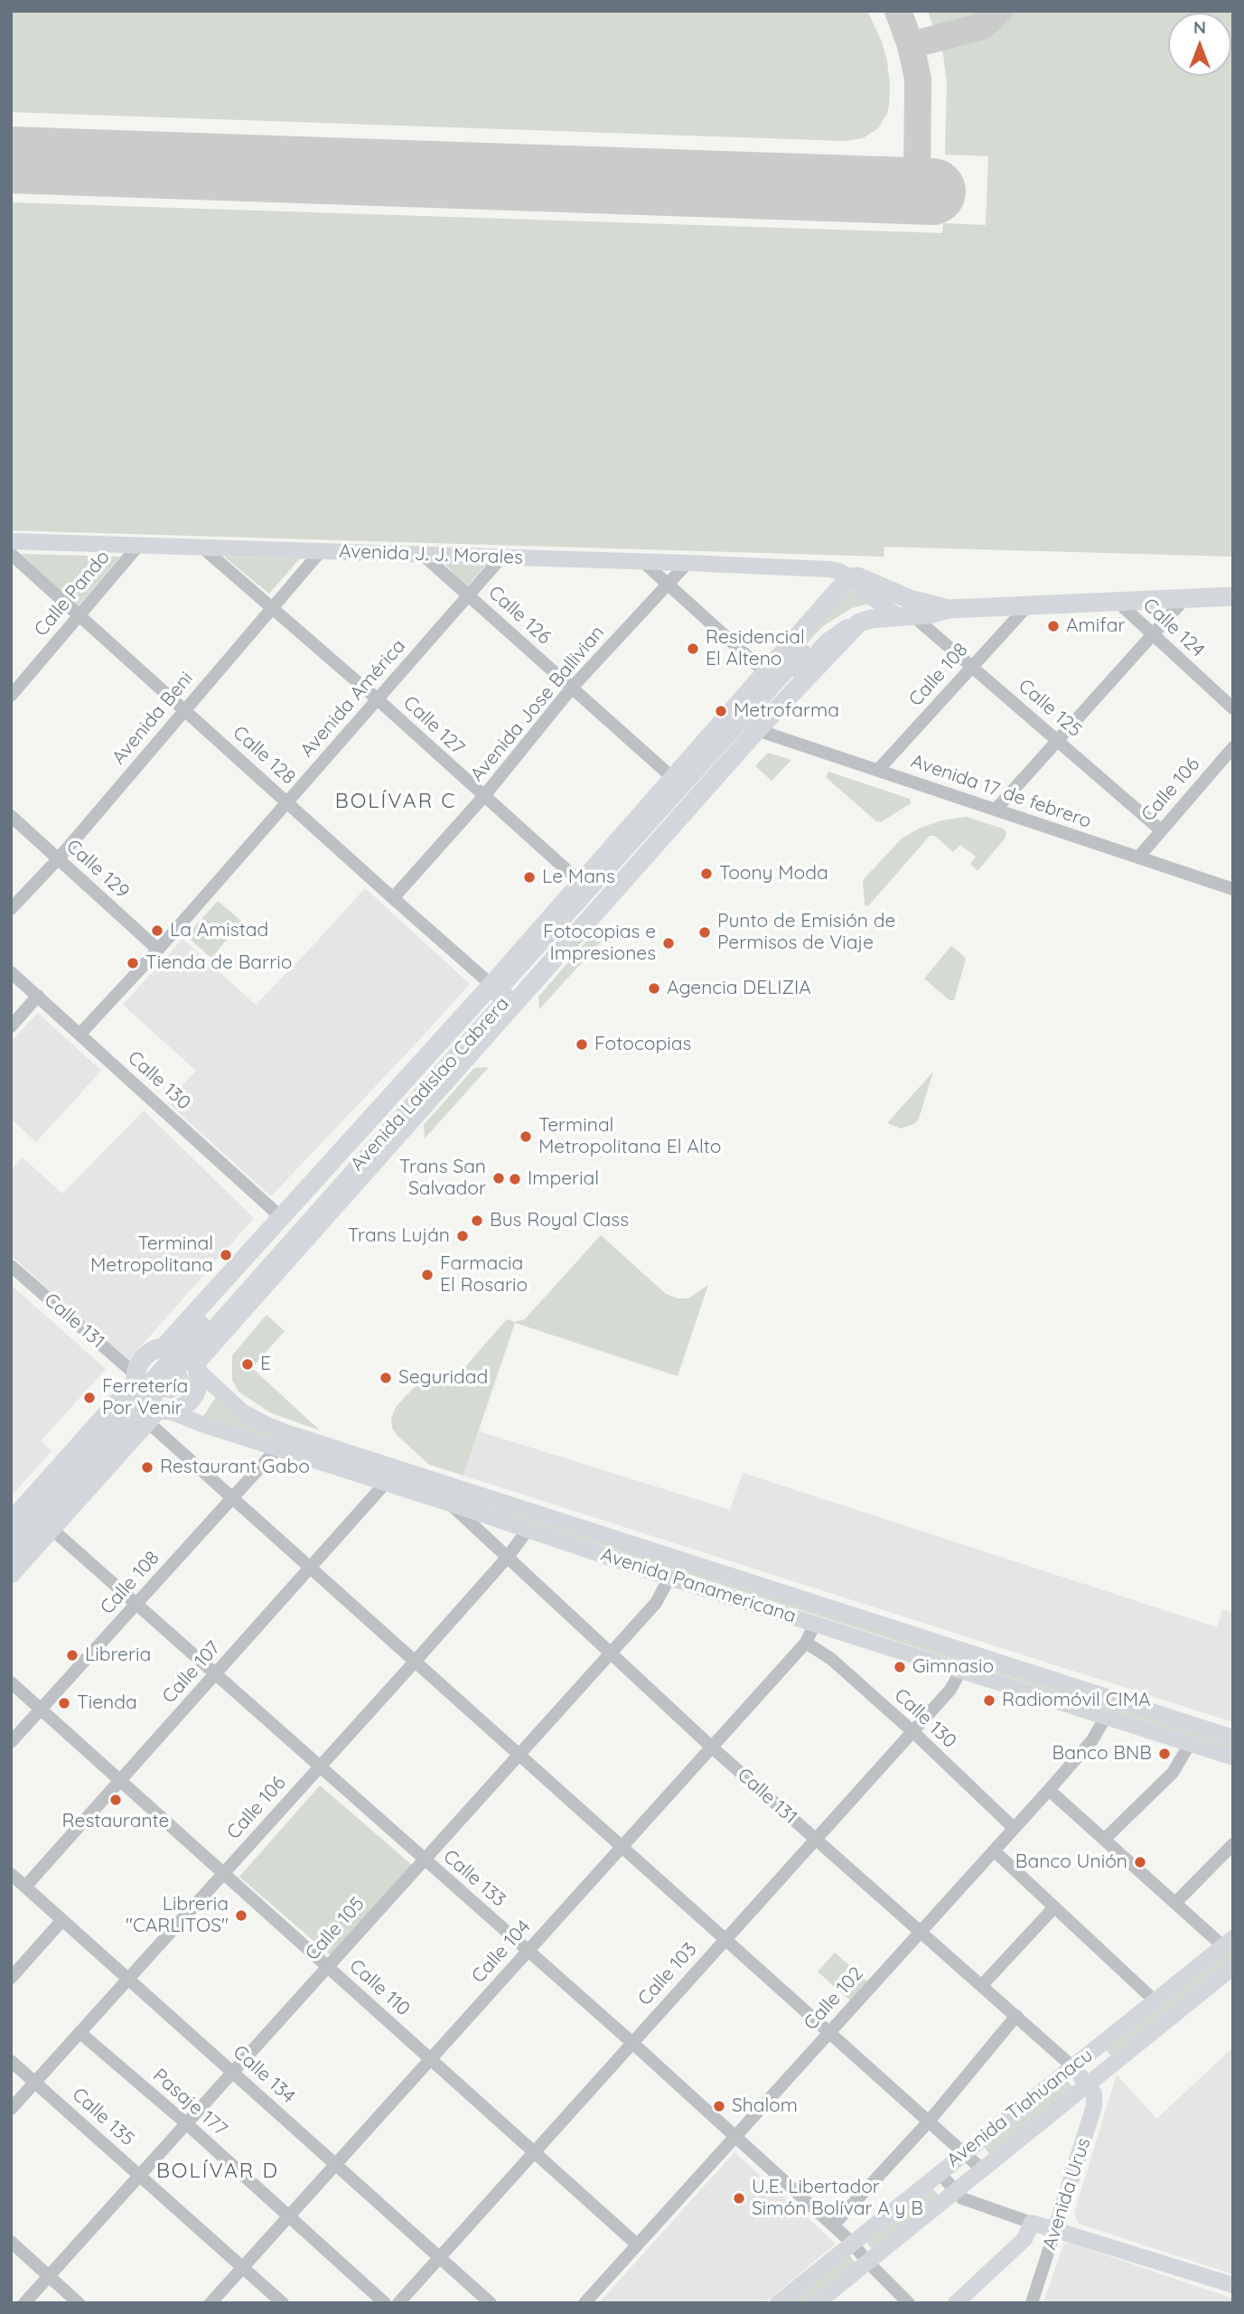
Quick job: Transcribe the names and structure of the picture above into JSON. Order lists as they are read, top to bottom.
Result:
{
  "streets": {
    "highway": ["Avenida Ladislao Cabrera"],
    "main road": [
      "Avenida J. J. Morales",
      "Calle 131",
      "Avenida Panamericana",
      "Avenida Tiahuanacu",
      "Avenida Urus"
    ],
    "street": [
      "Calle Pando",
      "Calle 126",
      "Calle 124",
      "Calle 108",
      "Avenida América",
      "Avenida Jose Ballivian",
      "Calle 125",
      "Avenida Beni",
      "Calle 127",
      "Calle 128",
      "Calle 106",
      "Avenida 17 de febrero",
      "Calle 129",
      "Calle 130",
      "Calle 107",
      "Calle 133",
      "Calle 105",
      "Calle 104",
      "Calle 103",
      "Calle 110",
      "Calle 102",
      "Calle 134",
      "Pasaje 177",
      "Calle 135"
    ]
  },
  "crossings": [
    ["Avenida J. J. Morales", "Calle Pando"],
    ["Avenida J. J. Morales", "Calle 126"],
    ["Avenida J. J. Morales", "Avenida América"],
    ["Avenida J. J. Morales", "Avenida Jose Ballivian"],
    ["Avenida J. J. Morales", "Avenida Beni"],
    ["Avenida J. J. Morales", "Calle 127"],
    ["Avenida J. J. Morales", "Avenida Ladislao Cabrera"],
    ["Calle Pando", "Calle 128"],
    ["Calle 126", "Avenida América"],
    ["Calle 126", "Avenida Jose Ballivian"],
    ["Calle 126", "Avenida Ladislao Cabrera"],
    ["Calle 124", "Avenida Ladislao Cabrera"],
    ["Calle 108", "Calle 125"],
    ["Calle 108", "Avenida 17 de febrero"],
    ["Calle 108", "Avenida Ladislao Cabrera"],
    ["Calle 108", "Calle 131"],
    ["Calle 108", "Avenida Panamericana"],
    ["Calle 108", "Calle 133"],
    ["Calle 108", "Calle 110"],
    ["Avenida América", "Calle 127"],
    ["Avenida América", "Calle 128"],
    ["Avenida América", "Calle 129"],
    ["Avenida América", "Calle 130"],
    ["Avenida Jose Ballivian", "Calle 127"],
    ["Avenida Jose Ballivian", "Calle 128"],
    ["Calle 125", "Calle 106"],
    ["Calle 125", "Avenida Ladislao Cabrera"],
    ["Avenida Beni", "Calle 127"],
    ["Avenida Beni", "Calle 128"],
    ["Avenida Beni", "Calle 129"],
    ["Calle 127", "Avenida Ladislao Cabrera"],
    ["Calle 128", "Avenida Ladislao Cabrera"],
    ["Calle 106", "Avenida 17 de febrero"],
    ["Calle 106", "Calle 131"],
    ["Calle 106", "Avenida Panamericana"],
    ["Calle 106", "Calle 133"],
    ["Calle 106", "Calle 110"],
    ["Calle 106", "Calle 134"],
    ["Calle 106", "Pasaje 177"],
    ["Calle 106", "Calle 135"],
    ["Avenida 17 de febrero", "Avenida Ladislao Cabrera"],
    ["Calle 130", "Avenida Ladislao Cabrera"],
    ["Calle 130", "Calle 104"],
    ["Calle 130", "Calle 103"],
    ["Calle 130", "Calle 102"],
    ["Avenida Ladislao Cabrera", "Calle 131"],
    ["Avenida Ladislao Cabrera", "Avenida Panamericana"],
    ["Avenida Ladislao Cabrera", "Calle 133"],
    ["Calle 131", "Avenida Panamericana"],
    ["Calle 131", "Calle 107"],
    ["Calle 131", "Calle 105"],
    ["Calle 131", "Calle 104"],
    ["Calle 131", "Calle 103"],
    ["Calle 131", "Calle 102"],
    ["Calle 131", "Avenida Tiahuanacu"],
    ["Calle 131", "Avenida Urus"],
    ["Avenida Panamericana", "Calle 107"],
    ["Avenida Panamericana", "Calle 105"],
    ["Avenida Panamericana", "Calle 104"],
    ["Avenida Panamericana", "Calle 103"],
    ["Avenida Panamericana", "Calle 102"],
    ["Calle 107", "Calle 133"],
    ["Calle 107", "Calle 110"],
    ["Calle 107", "Calle 134"],
    ["Calle 133", "Calle 105"],
    ["Calle 133", "Calle 104"],
    ["Calle 133", "Calle 103"],
    ["Calle 133", "Calle 102"],
    ["Calle 133", "Avenida Tiahuanacu"],
    ["Calle 105", "Calle 110"],
    ["Calle 105", "Calle 134"],
    ["Calle 105", "Pasaje 177"],
    ["Calle 105", "Calle 135"],
    ["Calle 104", "Calle 110"],
    ["Calle 104", "Calle 134"],
    ["Calle 104", "Pasaje 177"],
    ["Calle 104", "Calle 135"],
    ["Calle 103", "Calle 110"],
    ["Calle 103", "Calle 134"],
    ["Calle 110", "Calle 102"],
    ["Avenida Tiahuanacu", "Avenida Urus"]
  ],
  "districts": ["BOLÍVAR C", "BOLÍVAR D"],
  "places": [
    "Amifar",
    "Residencial El Alteno",
    "Metrofarma",
    "Toony Moda",
    "Le Mans",
    "La Amistad",
    "Punto de Emisión de Permisos de Viaje",
    "Fotocopias e Impresiones",
    "Tienda de Barrio",
    "Agencia DELIZIA",
    "Fotocopias",
    "Terminal Metropolitana El Alto",
    "Trans San Salvador",
    "Imperial",
    "Bus Royal Class",
    "Trans Luján",
    "Terminal Metropolitana",
    "Farmacia El Rosario",
    "E",
    "Seguridad",
    "Ferretería Por Venir",
    "Restaurant Gabo",
    "Libreria",
    "Gimnasio",
    "Radiomóvil CIMA",
    "Tienda",
    "Banco BNB",
    "Restaurante",
    "Banco Unión",
    "Libreria \"CARLITOS\"",
    "Shalom",
    "U.E. Libertador Simón Bolívar A y B"
  ],
  "north": "top"
}
